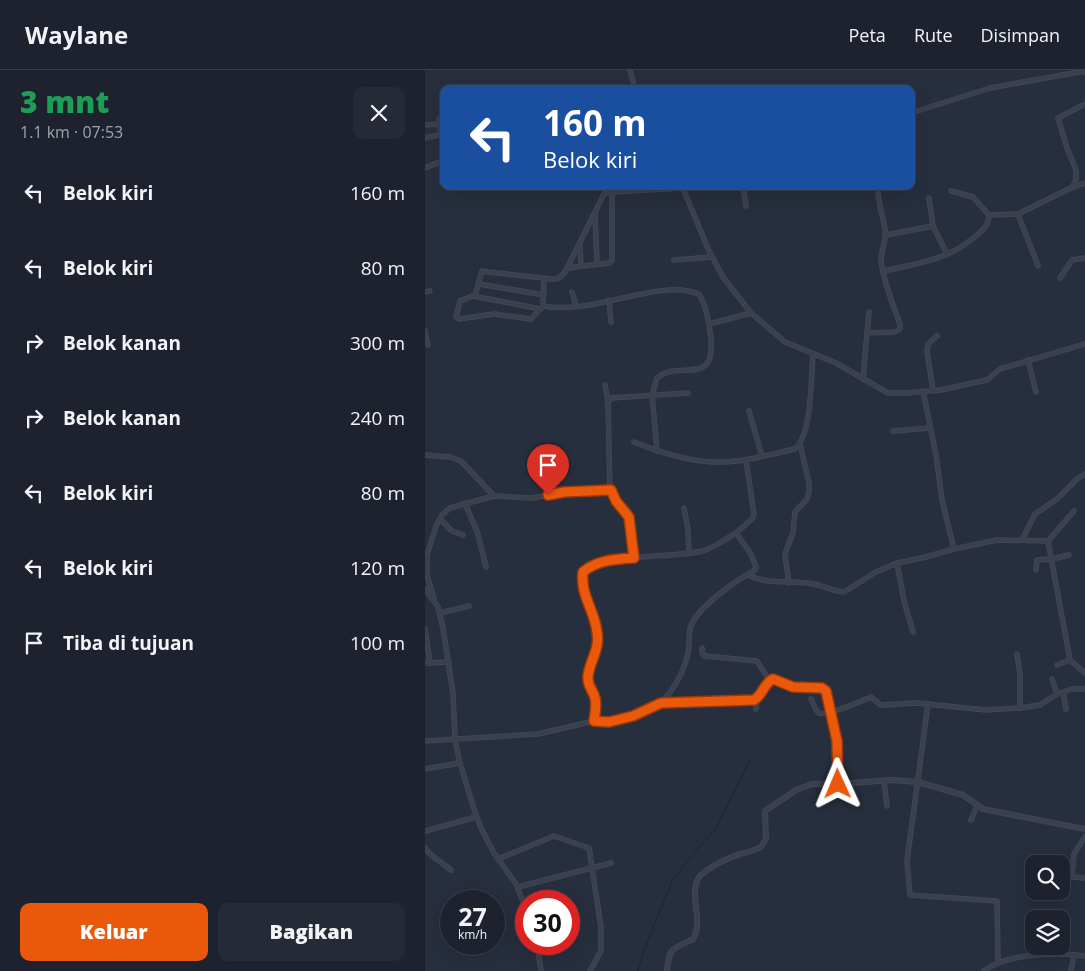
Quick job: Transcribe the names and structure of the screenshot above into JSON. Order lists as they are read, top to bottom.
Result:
{
  "page": {
    "header": "Waylane",
    "nav": ["Peta", "Rute", "Disimpan"],
    "heading": ["3 mnt", "1.1 km · 07:53"],
    "turn": ["160 m", "Belok kiri"],
    "list": [
      {
        "name": "Belok kiri",
        "value": "160 m"
      },
      {
        "name": "Belok kiri",
        "value": "80 m"
      },
      {
        "name": "Belok kanan",
        "value": "300 m"
      },
      {
        "name": "Belok kanan",
        "value": "240 m"
      },
      {
        "name": "Belok kiri",
        "value": "80 m"
      },
      {
        "name": "Belok kiri",
        "value": "120 m"
      },
      {
        "name": "Tiba di tujuan",
        "value": "100 m"
      }
    ],
    "speed": "27 km/h",
    "limit": "30",
    "buttons": ["Keluar", "Bagikan"]
  }
}
